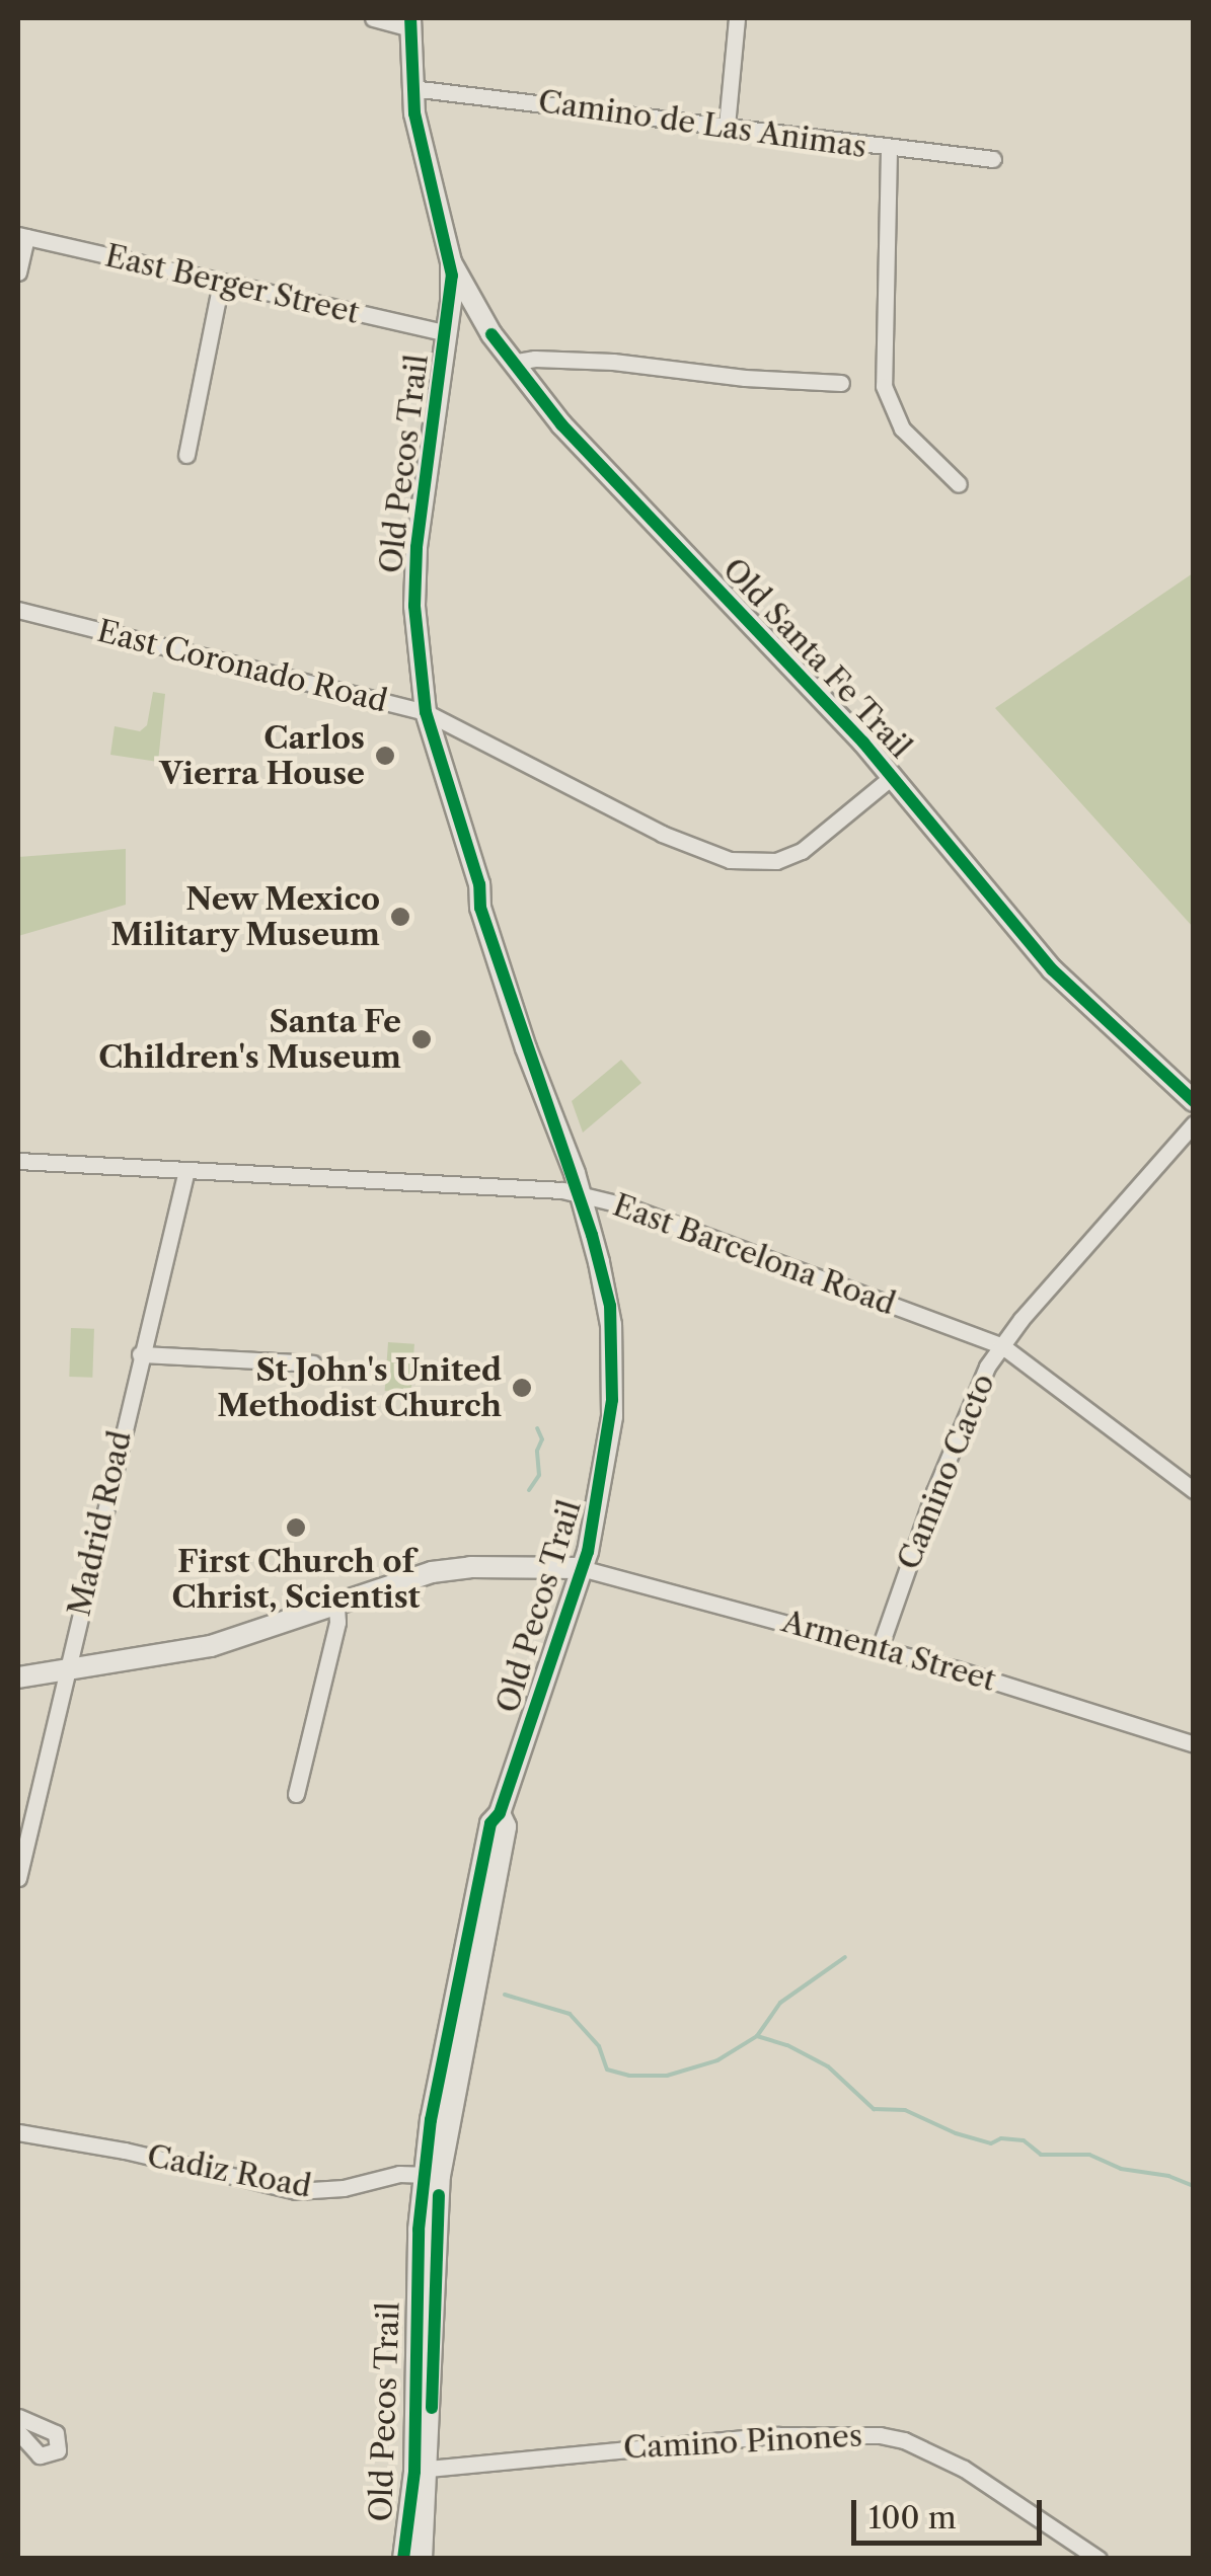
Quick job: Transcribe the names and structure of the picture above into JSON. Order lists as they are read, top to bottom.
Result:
{
  "streets": {
    "main road": ["Old Pecos Trail", "Old Santa Fe Trail"],
    "street": [
      "Camino de Las Animas",
      "East Berger Street",
      "East Coronado Road",
      "East Barcelona Road",
      "Camino Cacto",
      "Madrid Road",
      "Armenta Street",
      "Cadiz Road",
      "Camino Pinones"
    ]
  },
  "crossings": [
    ["Camino de Las Animas", "Old Santa Fe Trail"],
    ["East Berger Street", "Old Pecos Trail"],
    ["Old Pecos Trail", "Old Santa Fe Trail"],
    ["Old Pecos Trail", "East Coronado Road"],
    ["Old Pecos Trail", "East Barcelona Road"],
    ["Old Pecos Trail", "Armenta Street"],
    ["Old Pecos Trail", "Cadiz Road"],
    ["Old Pecos Trail", "Camino Pinones"],
    ["Old Santa Fe Trail", "East Coronado Road"],
    ["East Barcelona Road", "Camino Cacto"],
    ["East Barcelona Road", "Madrid Road"],
    ["Camino Cacto", "Armenta Street"]
  ],
  "places": [
    "Carlos Vierra House",
    "New Mexico Military Museum",
    "Santa Fe Children's Museum",
    "St John's United Methodist Church",
    "First Church of Christ, Scientist"
  ],
  "scale_bar": "100 m"
}
